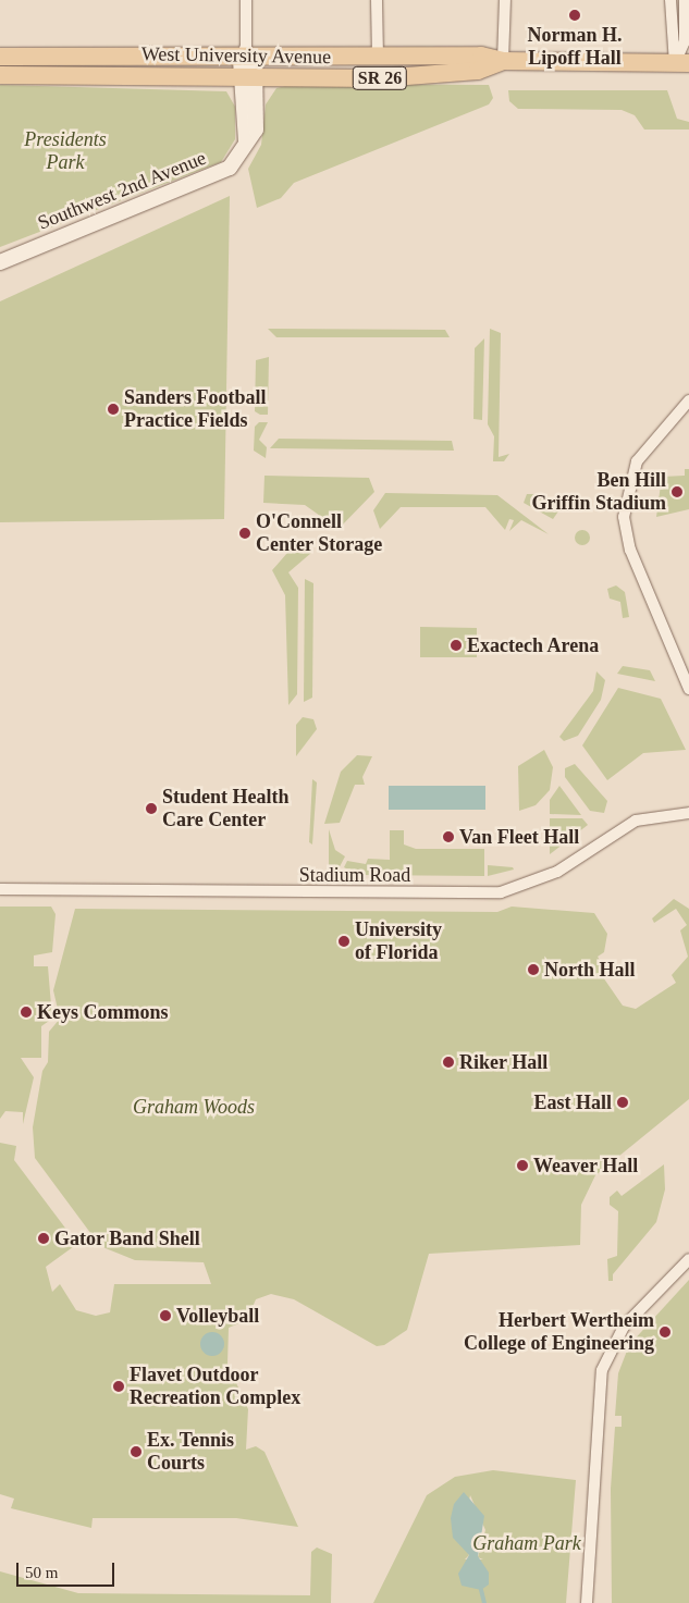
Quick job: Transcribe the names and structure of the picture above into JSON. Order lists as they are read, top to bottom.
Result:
{
  "streets": {
    "main road": ["West University Avenue", "SR 26", "Southwest 2nd Avenue"],
    "street": ["Stadium Road"]
  },
  "crossings": [
    ["West University Avenue", "Southwest 2nd Avenue"]
  ],
  "parks": ["Presidents Park", "Graham Woods", "Graham Park"],
  "places": [
    "Norman H. Lipoff Hall",
    "Sanders Football Practice Fields",
    "Ben Hill Griffin Stadium",
    "O'Connell Center Storage",
    "Exactech Arena",
    "Student Health Care Center",
    "Van Fleet Hall",
    "University of Florida",
    "North Hall",
    "Keys Commons",
    "Riker Hall",
    "East Hall",
    "Weaver Hall",
    "Gator Band Shell",
    "Volleyball",
    "Herbert Wertheim College of Engineering",
    "Flavet Outdoor Recreation Complex",
    "Ex. Tennis Courts"
  ],
  "scale_bar": "50 m"
}
